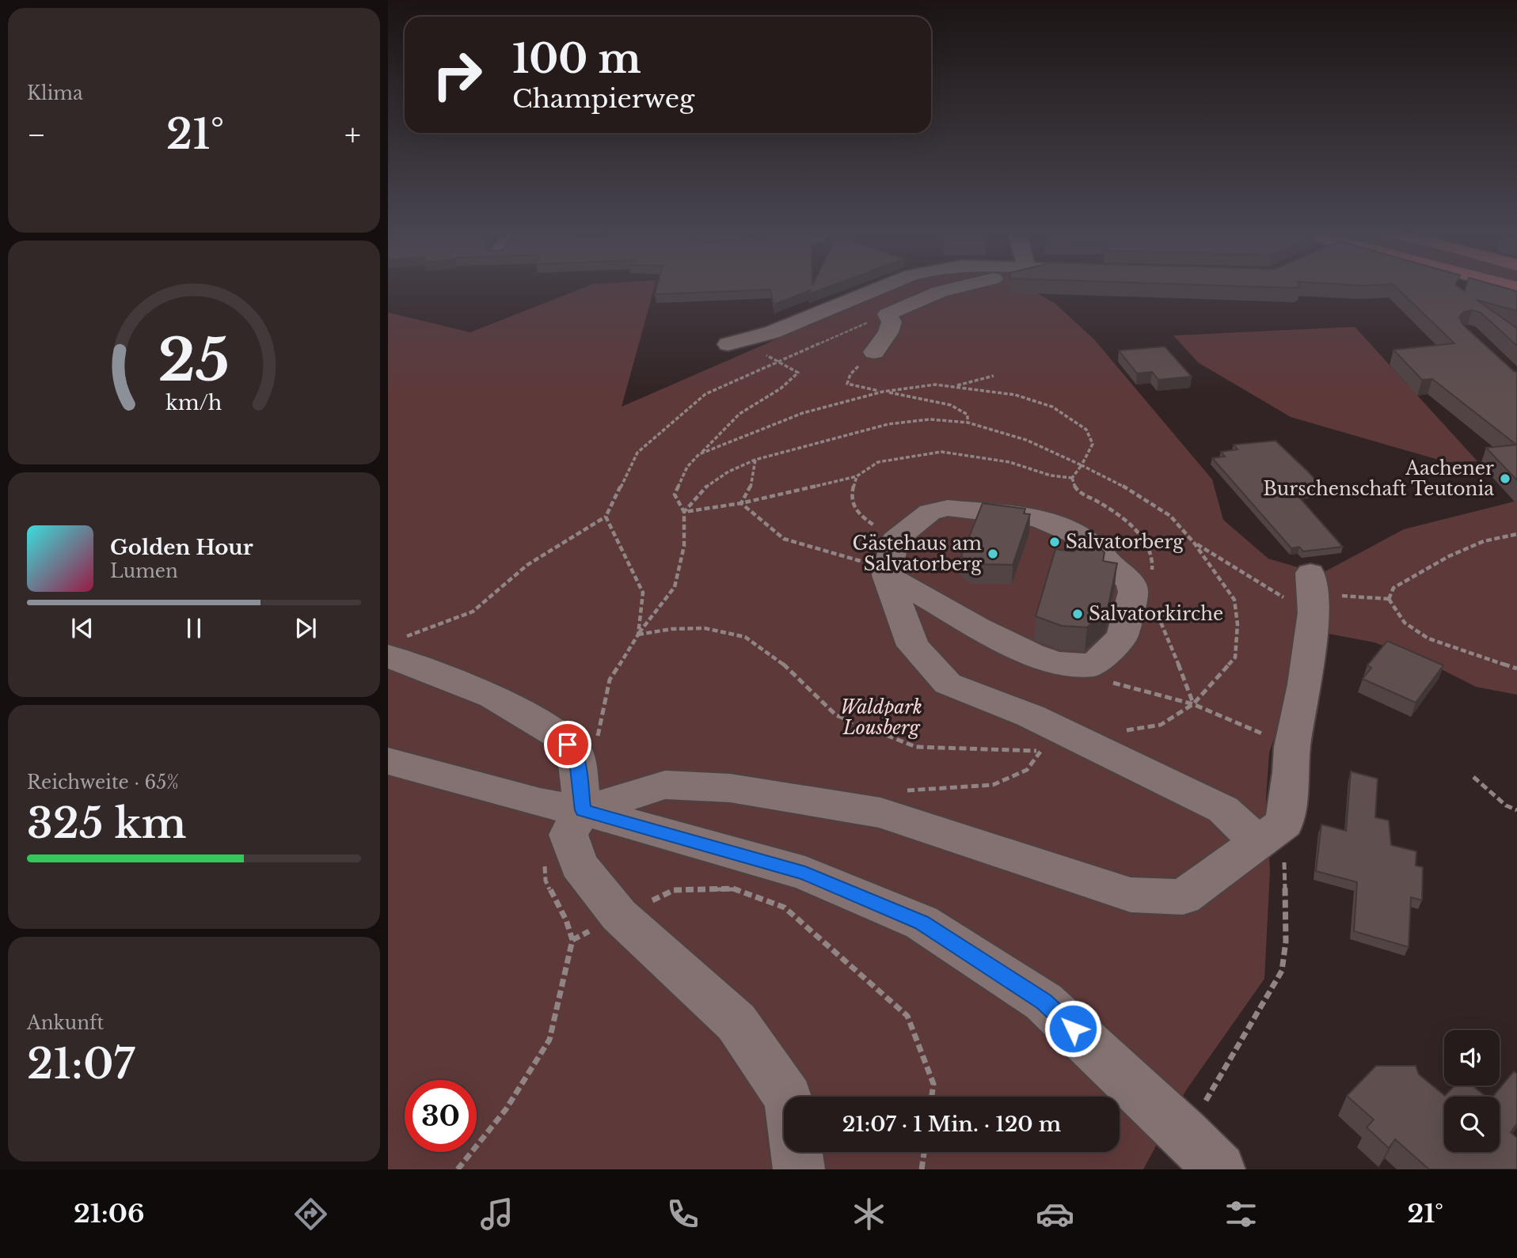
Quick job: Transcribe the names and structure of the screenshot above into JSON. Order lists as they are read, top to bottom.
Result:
{
  "parks": ["Waldpark Lousberg"],
  "places": [
    "Aachener Burschenschaft Teutonia",
    "Salvatorberg",
    "Gästehaus am Salvatorberg",
    "Salvatorkirche"
  ],
  "page": {
    "tile": [
      "Klima",
      ["Reichweite · 65%", "325 km"],
      ["Ankunft", "21:07"]
    ],
    "turn": ["100 m", "Champierweg"],
    "heat": ["−", "21°", "+"],
    "song": ["Golden Hour", "Lumen"],
    "limit": "30",
    "trip": "21:07 · 1 Min. · 120 m",
    "tabs": ["21:06", "21°"],
    "gauge": ["25", "km/h"]
  }
}
